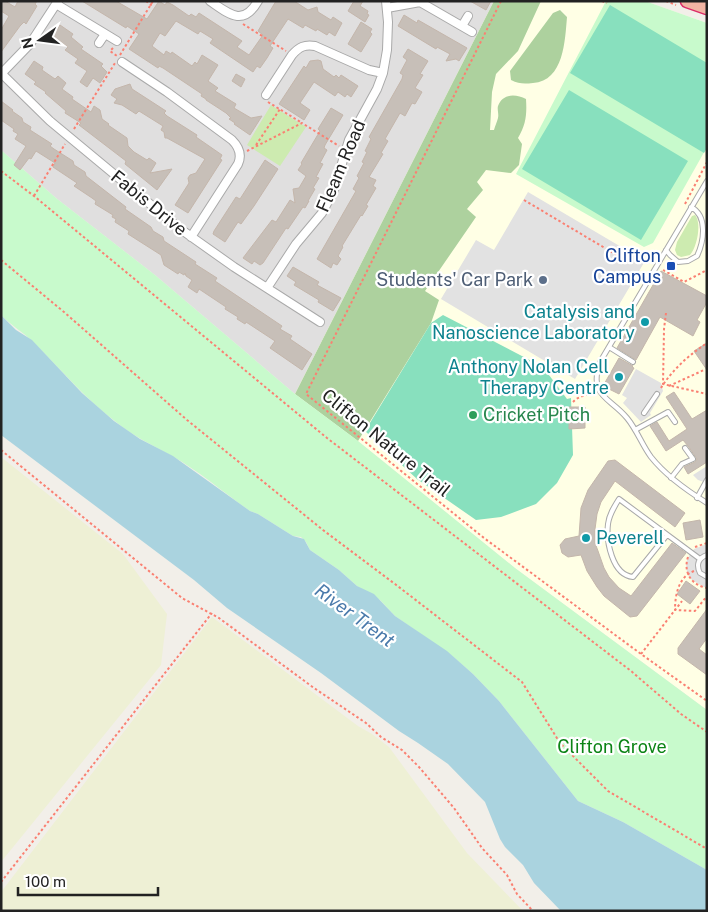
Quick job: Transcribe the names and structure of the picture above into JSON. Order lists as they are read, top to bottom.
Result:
{
  "streets": {
    "street": ["Fleam Road", "Fabis Drive"],
    "path": ["Clifton Nature Trail"]
  },
  "crossings": [
    ["Fleam Road", "Fabis Drive"]
  ],
  "water": ["River Trent"],
  "parks": ["Clifton Grove"],
  "places": {
    "transit": ["Clifton Campus"],
    "other": [
      "Students' Car Park",
      "Catalysis and Nanoscience Laboratory",
      "Anthony Nolan Cell Therapy Centre",
      "Cricket Pitch",
      "Peverell"
    ]
  },
  "scale_bar": "100 m",
  "north": "left"
}
